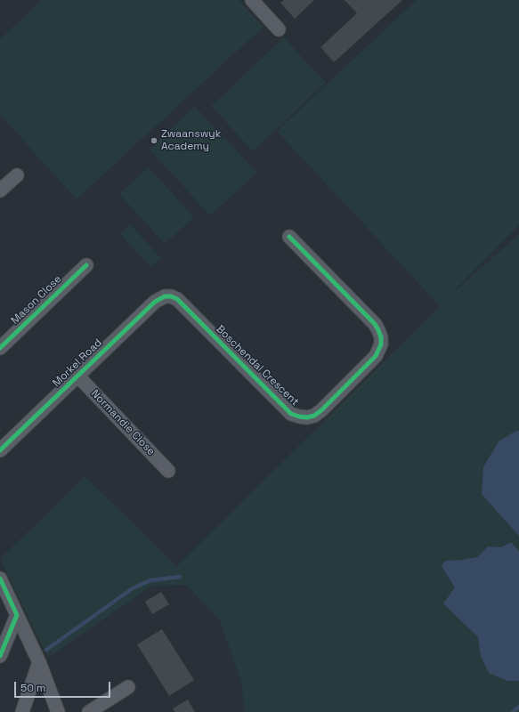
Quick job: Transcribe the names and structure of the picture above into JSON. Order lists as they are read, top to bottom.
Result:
{
  "streets": {
    "street": [
      "Mason Close",
      "Morkel Road",
      "Boschendal Crescent",
      "Normandie Close"
    ]
  },
  "crossings": [
    ["Morkel Road", "Boschendal Crescent"],
    ["Morkel Road", "Normandie Close"]
  ],
  "places": ["Zwaanswyk Academy"],
  "scale_bar": "50 m"
}
